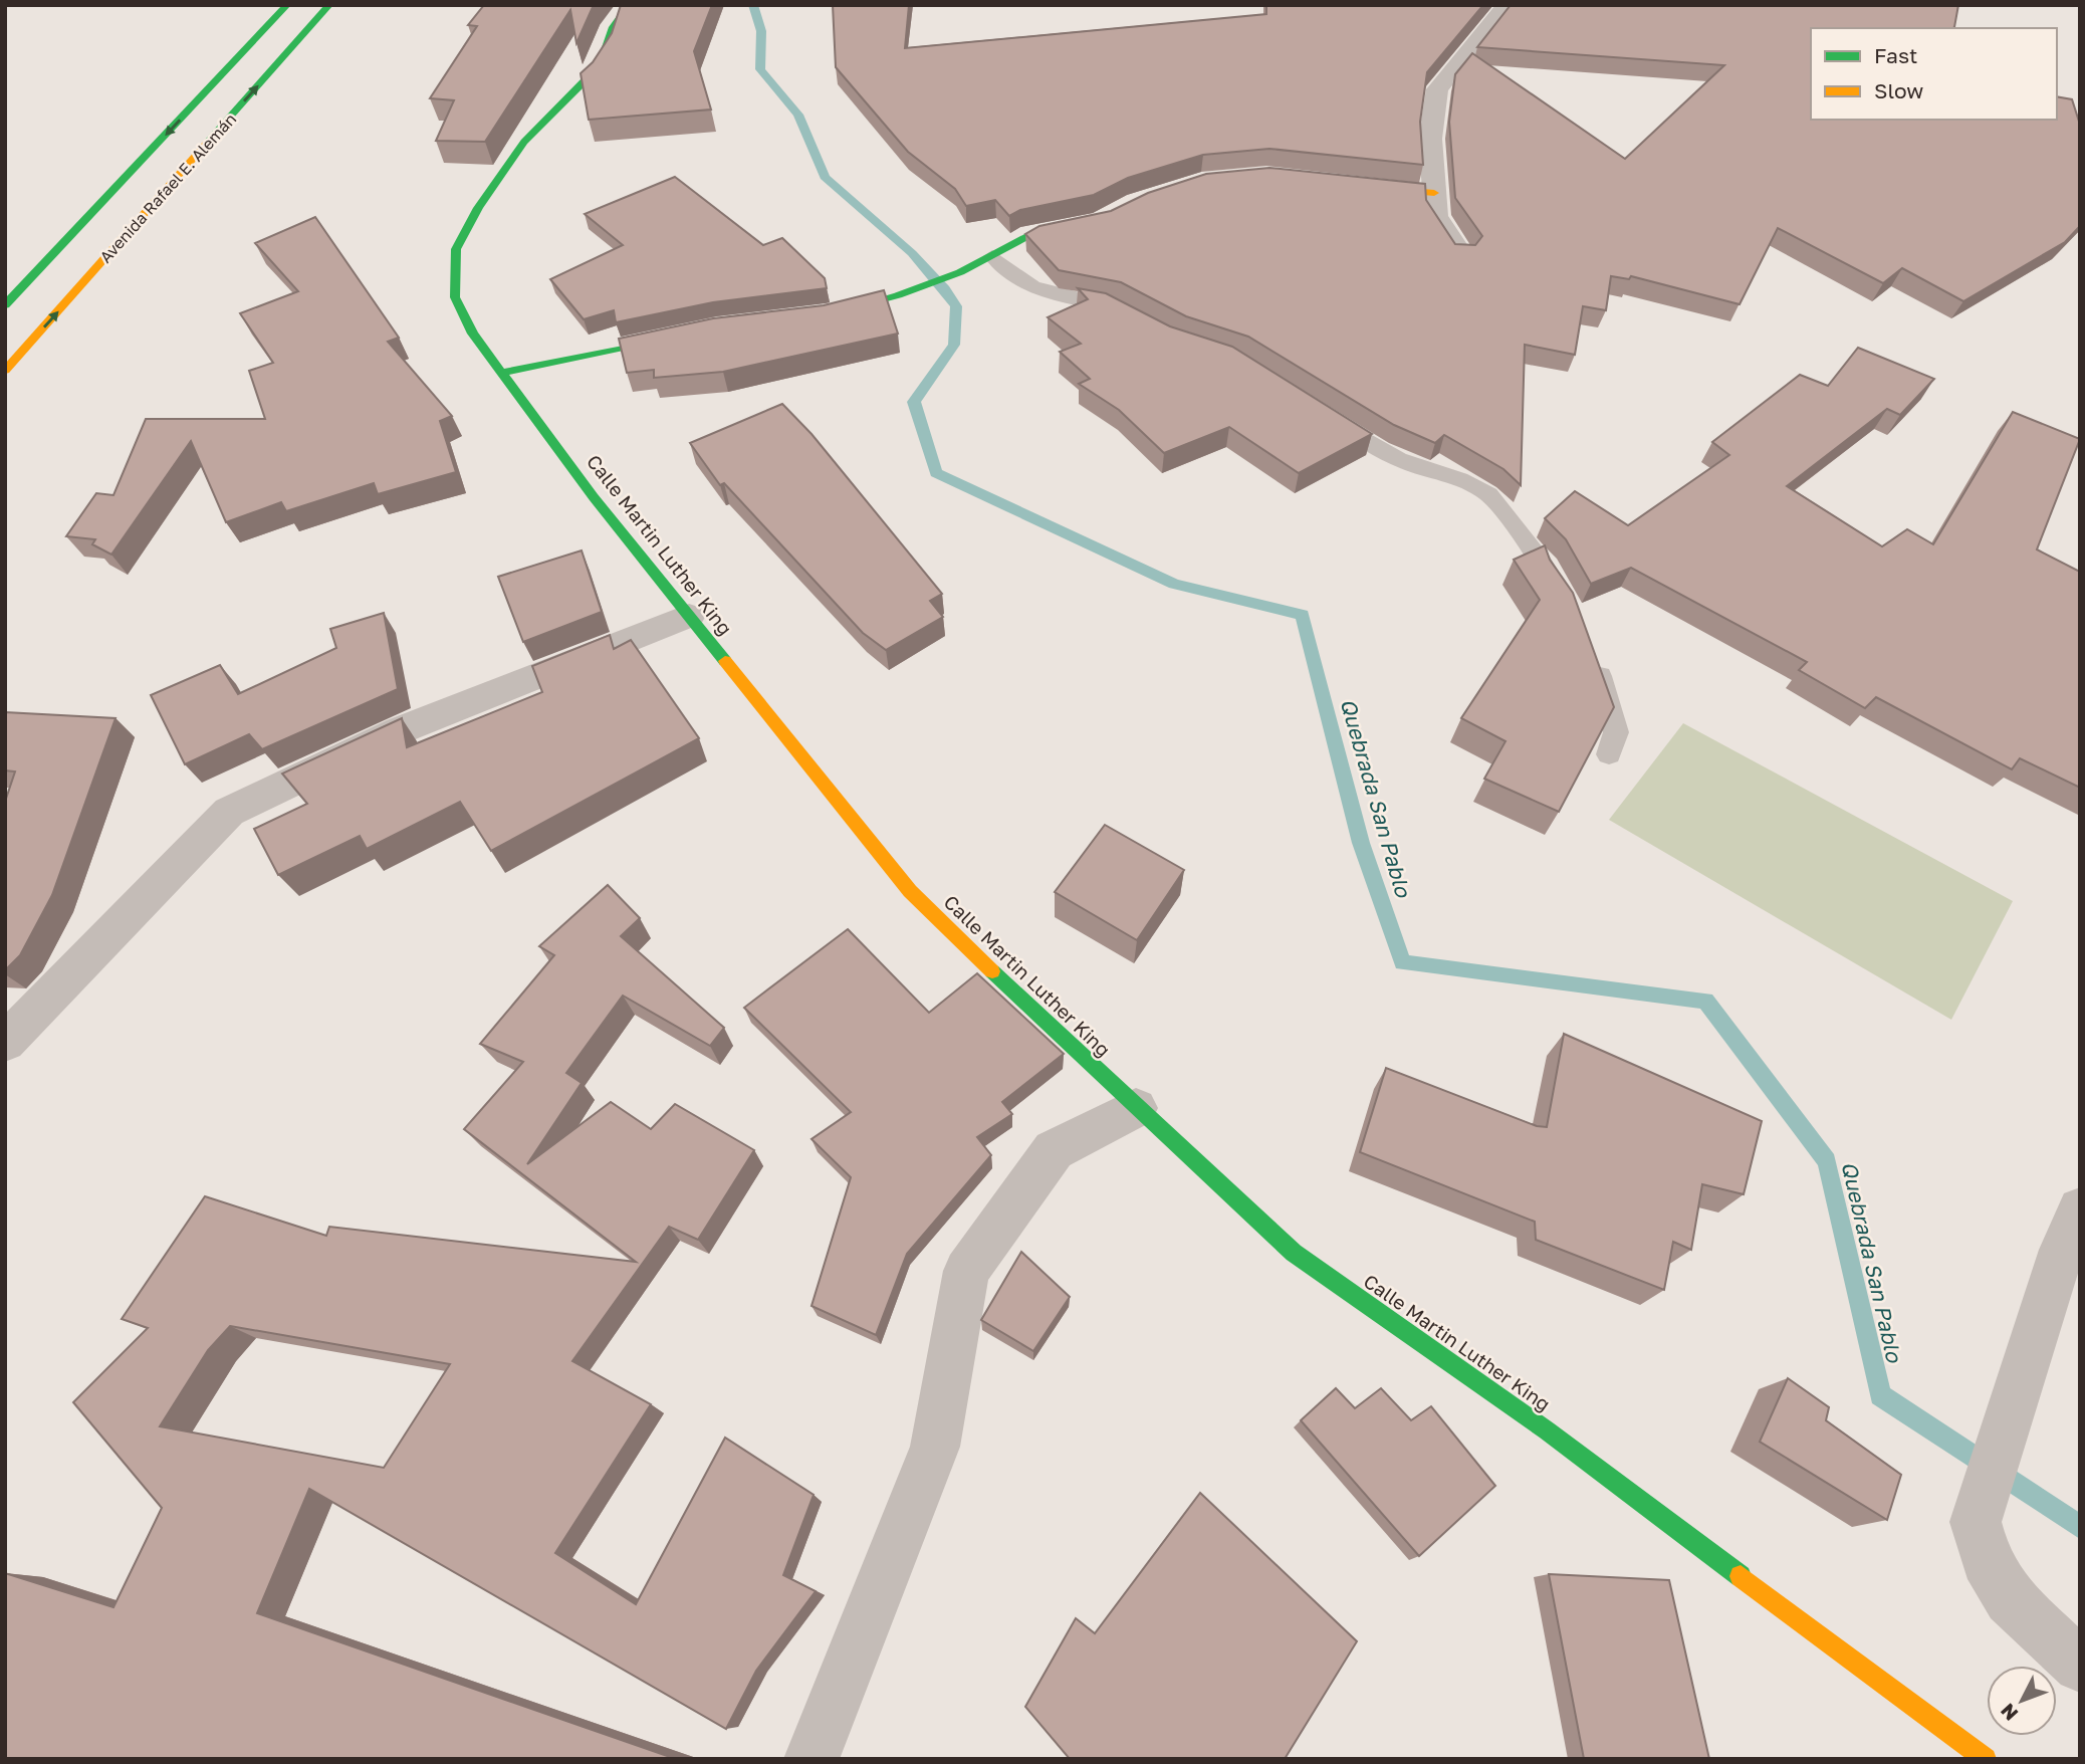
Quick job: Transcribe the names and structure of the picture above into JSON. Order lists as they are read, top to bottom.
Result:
{
  "streets": {
    "street": ["Avenida Rafael E. Alemán", "Calle Martin Luther King"]
  },
  "water": ["Quebrada San Pablo"],
  "legend": ["Fast", "Slow"],
  "north": "bottom left"
}
